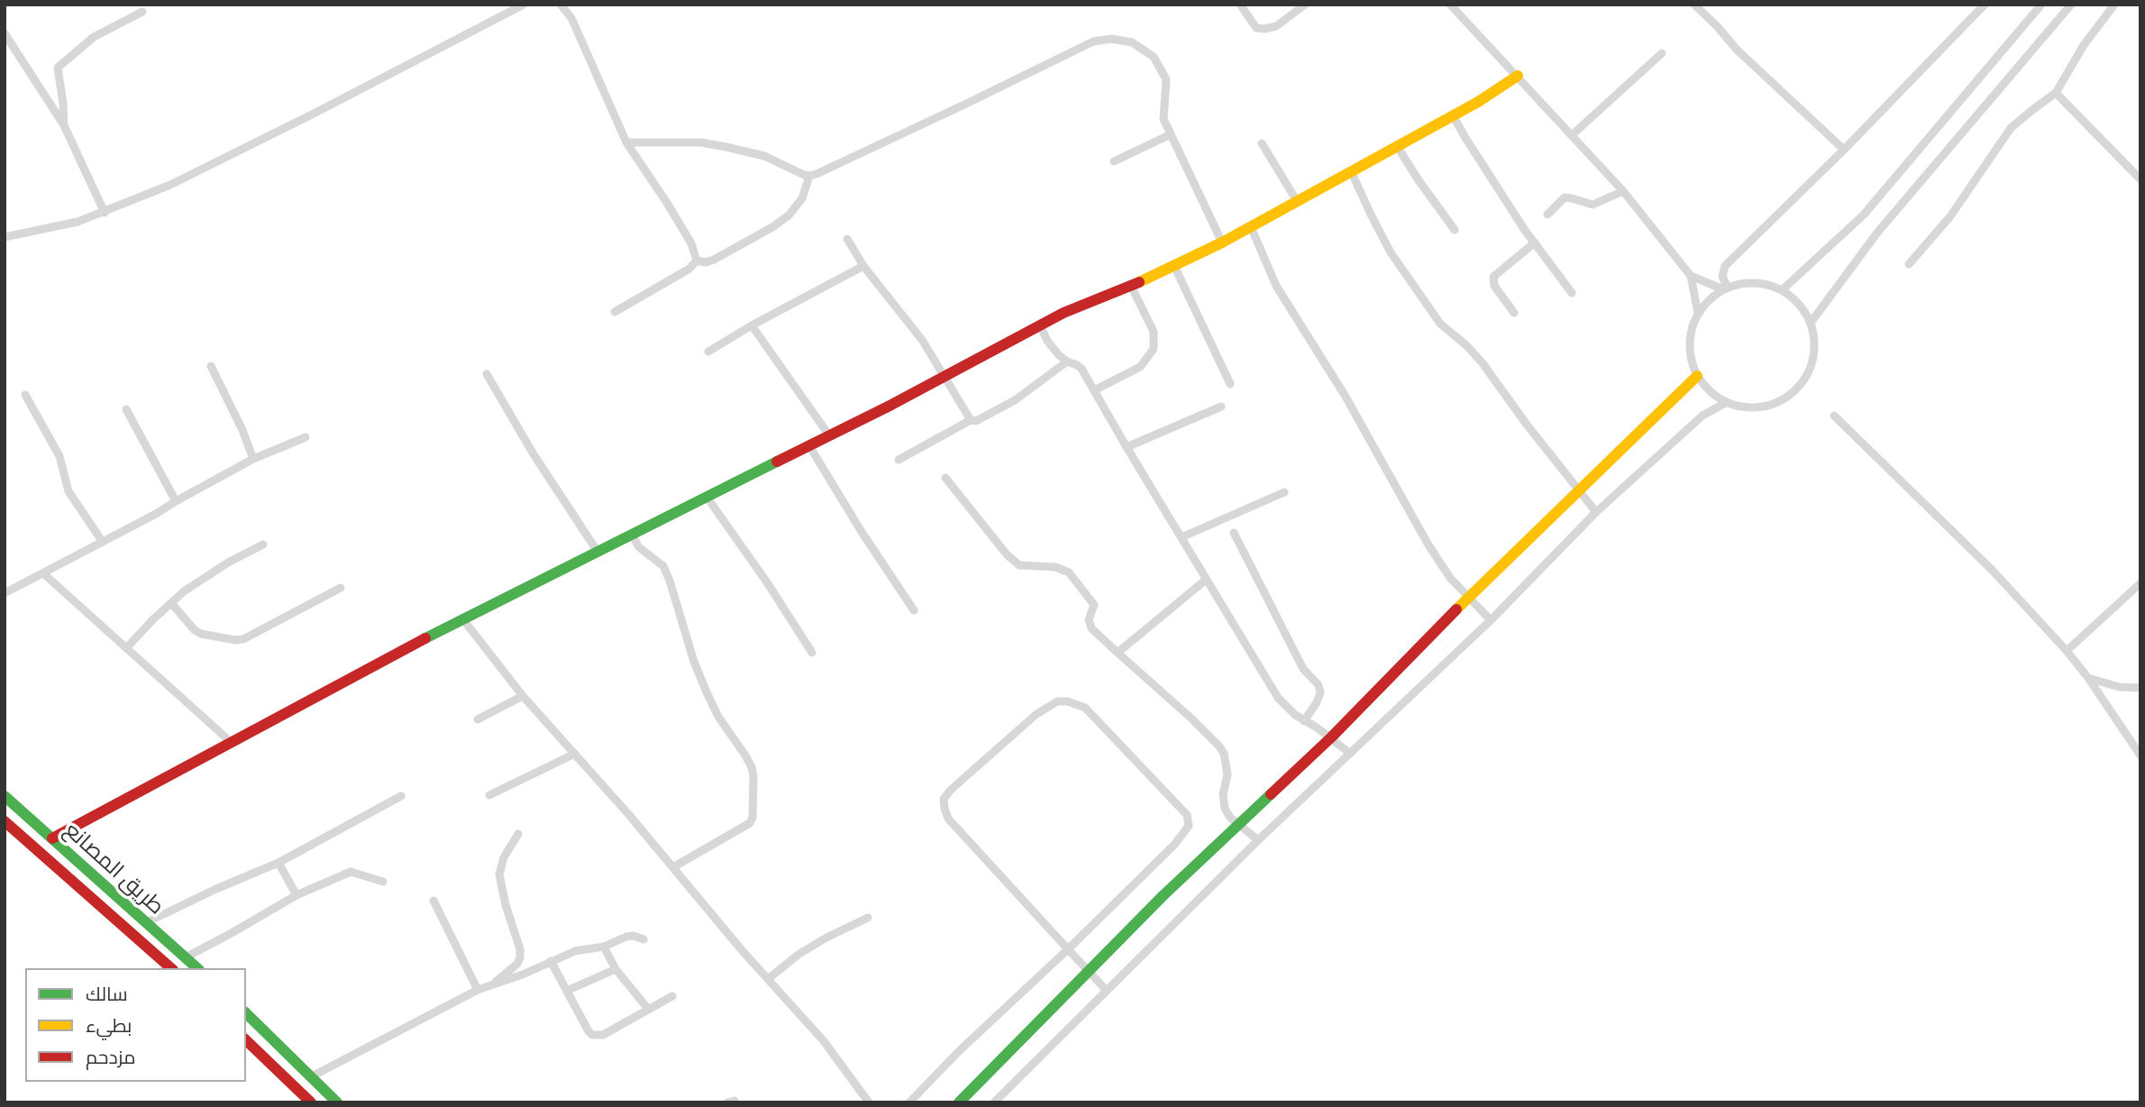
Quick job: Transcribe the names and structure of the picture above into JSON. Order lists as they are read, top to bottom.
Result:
{
  "streets": {
    "street": ["طريق المصانع"]
  },
  "legend": ["سالك", "بطيء", "مزدحم"]
}
